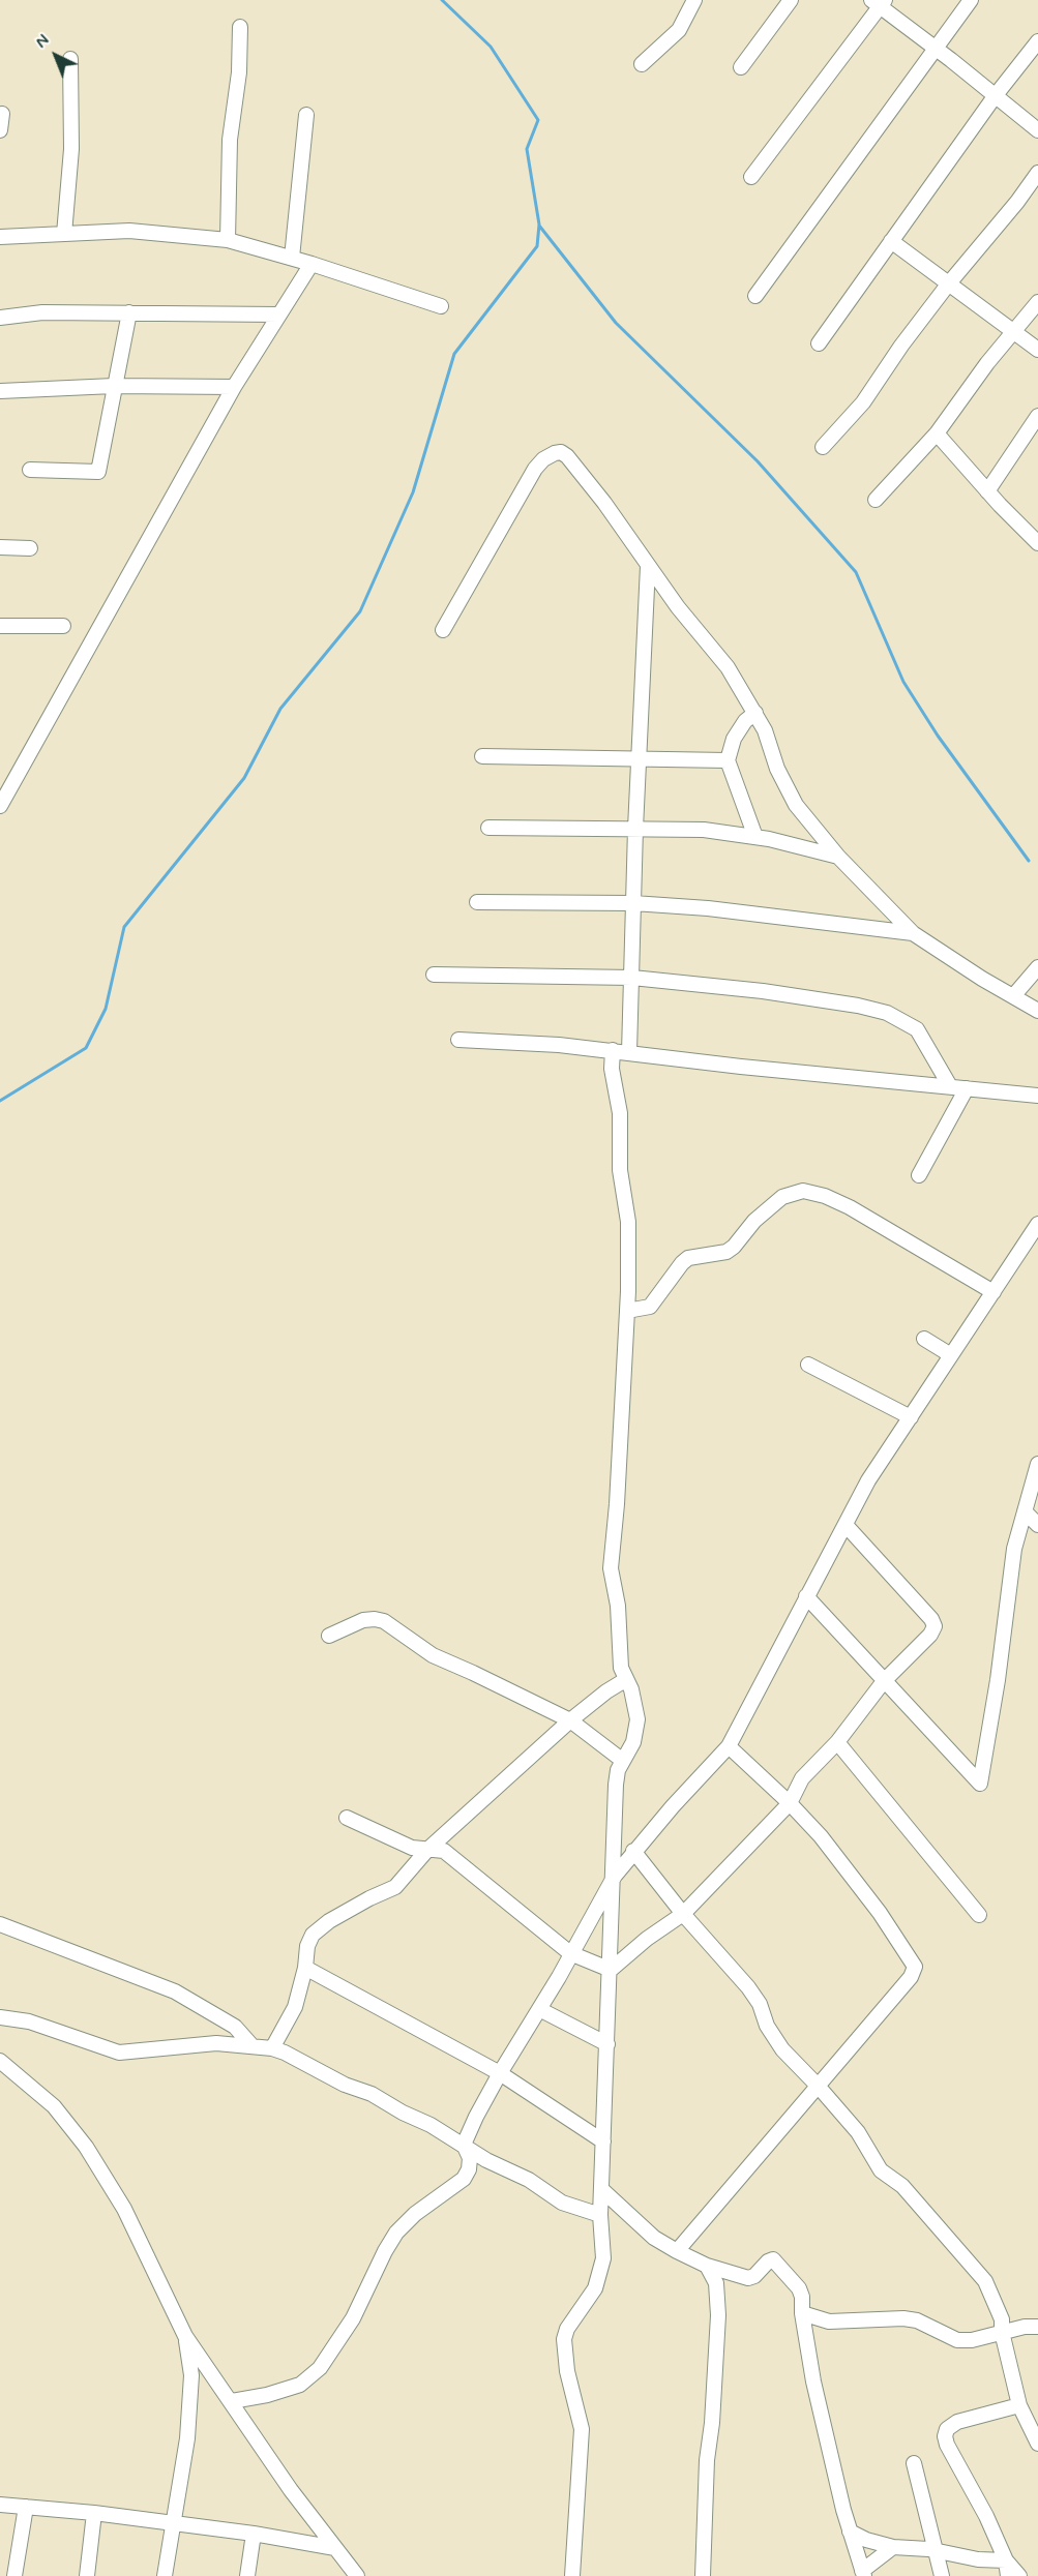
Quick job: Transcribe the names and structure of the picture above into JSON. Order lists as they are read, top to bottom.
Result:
{
  "north": "top left"
}
